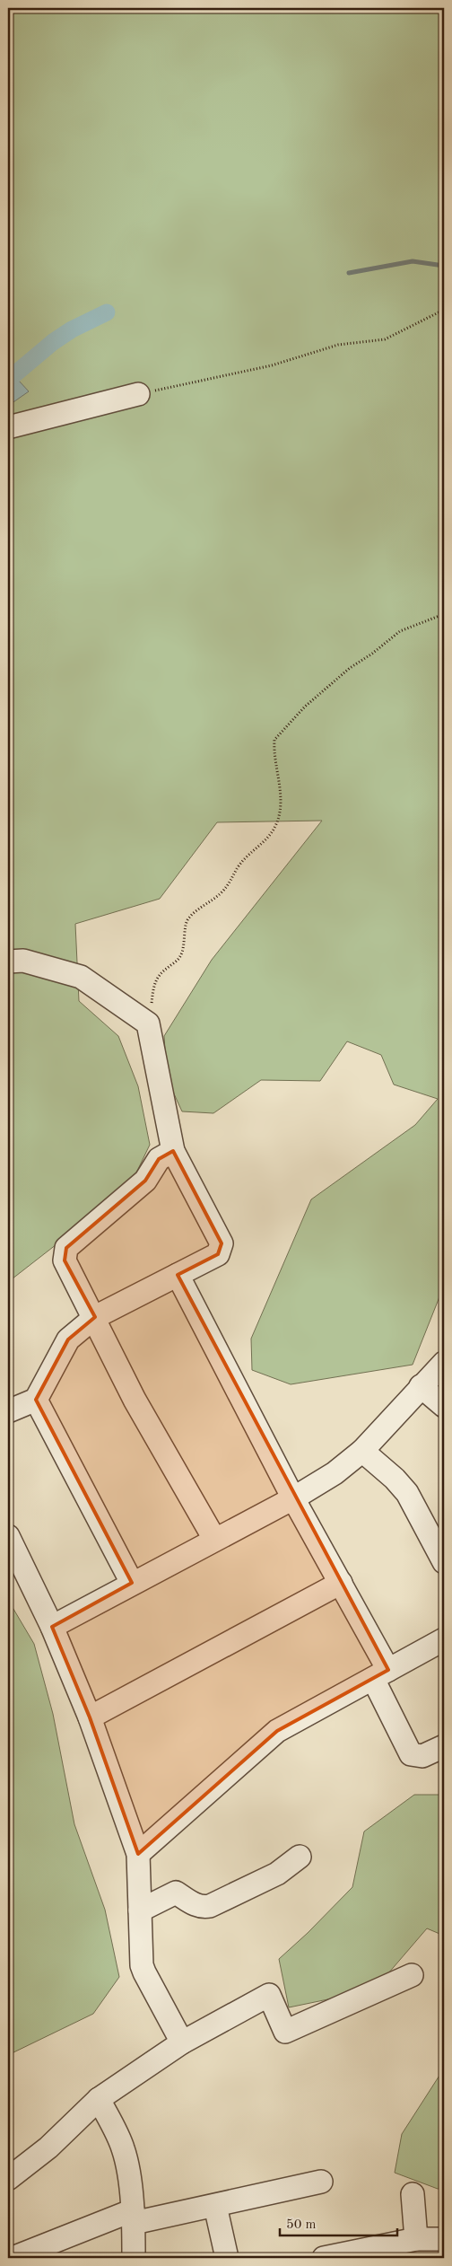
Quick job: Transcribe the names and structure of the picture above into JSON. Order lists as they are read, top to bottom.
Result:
{
  "scale_bar": "50 m"
}
